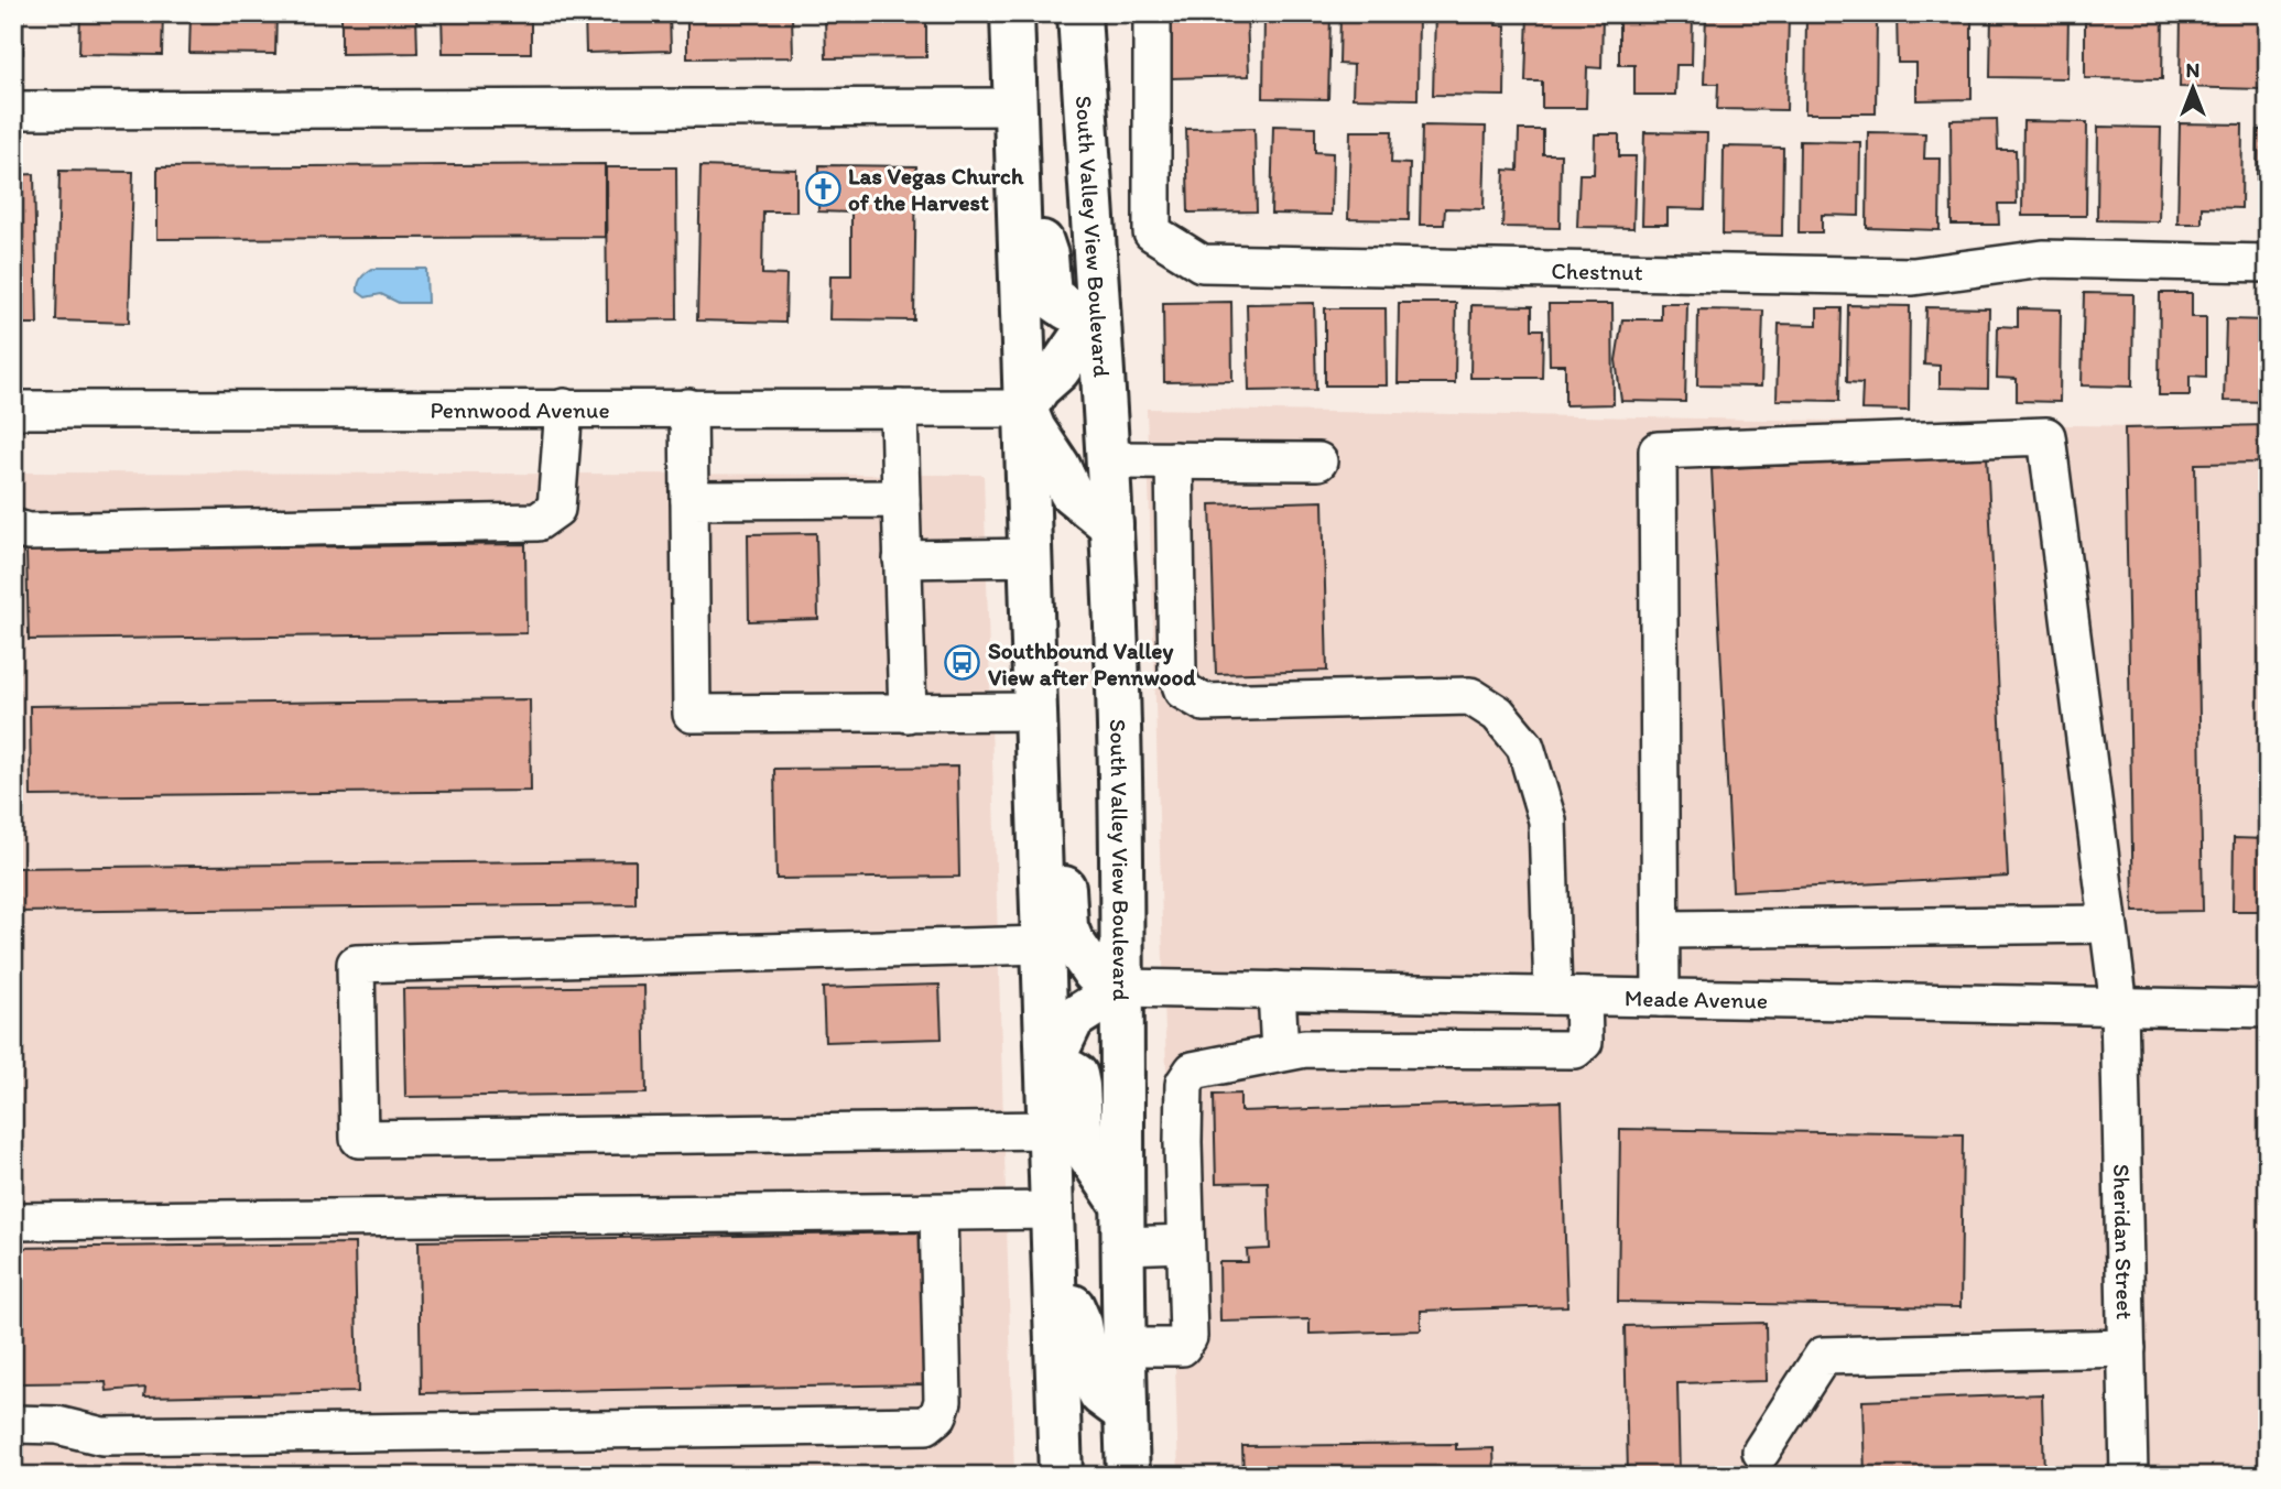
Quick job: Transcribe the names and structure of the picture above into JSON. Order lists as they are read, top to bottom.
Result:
{
  "streets": {
    "main road": ["South Valley View Boulevard"],
    "street": [
      "Chestnut",
      "Pennwood Avenue",
      "Meade Avenue",
      "Sheridan Street"
    ]
  },
  "crossings": [
    ["South Valley View Boulevard", "Meade Avenue"],
    ["Meade Avenue", "Sheridan Street"]
  ],
  "places": {
    "church": ["Las Vegas Church of the Harvest"],
    "bus stop": ["Southbound Valley View after Pennwood"]
  },
  "north": "top"
}
